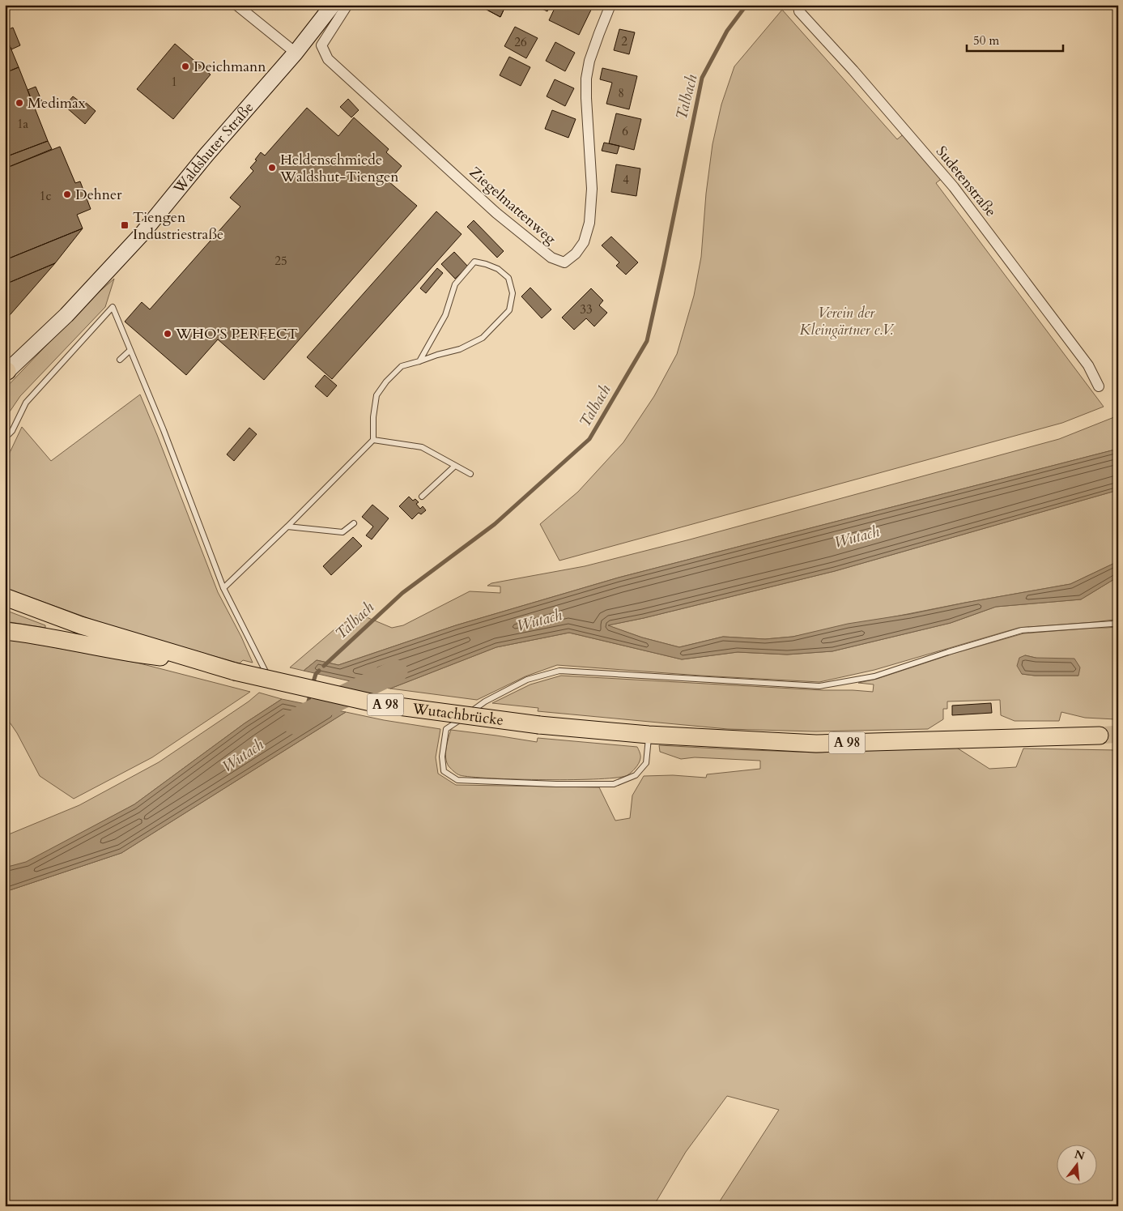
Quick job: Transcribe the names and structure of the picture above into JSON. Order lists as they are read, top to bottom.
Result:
{
  "streets": {
    "highway": ["A 98", "Wutachbrücke"],
    "main road": ["Waldshuter Straße"],
    "street": ["Sudetenstraße", "Ziegelmattenweg"]
  },
  "crossings": [
    ["A 98", "Wutachbrücke"]
  ],
  "water": ["Talbach", "Wutach"],
  "parks": ["Verein der Kleingärtner e.V."],
  "places": {
    "other": [
      "Deichmann",
      "Medimax",
      "Heldenschmiede Waldshut-Tiengen",
      "Dehner",
      "WHO'S PERFECT"
    ],
    "transit": ["Tiengen Industriestraße"]
  },
  "house_numbers": [
    "2",
    "26",
    "1",
    "8",
    "1a",
    "6",
    "4",
    "1c",
    "25",
    "33"
  ],
  "scale_bar": "50 m",
  "north": "top"
}
